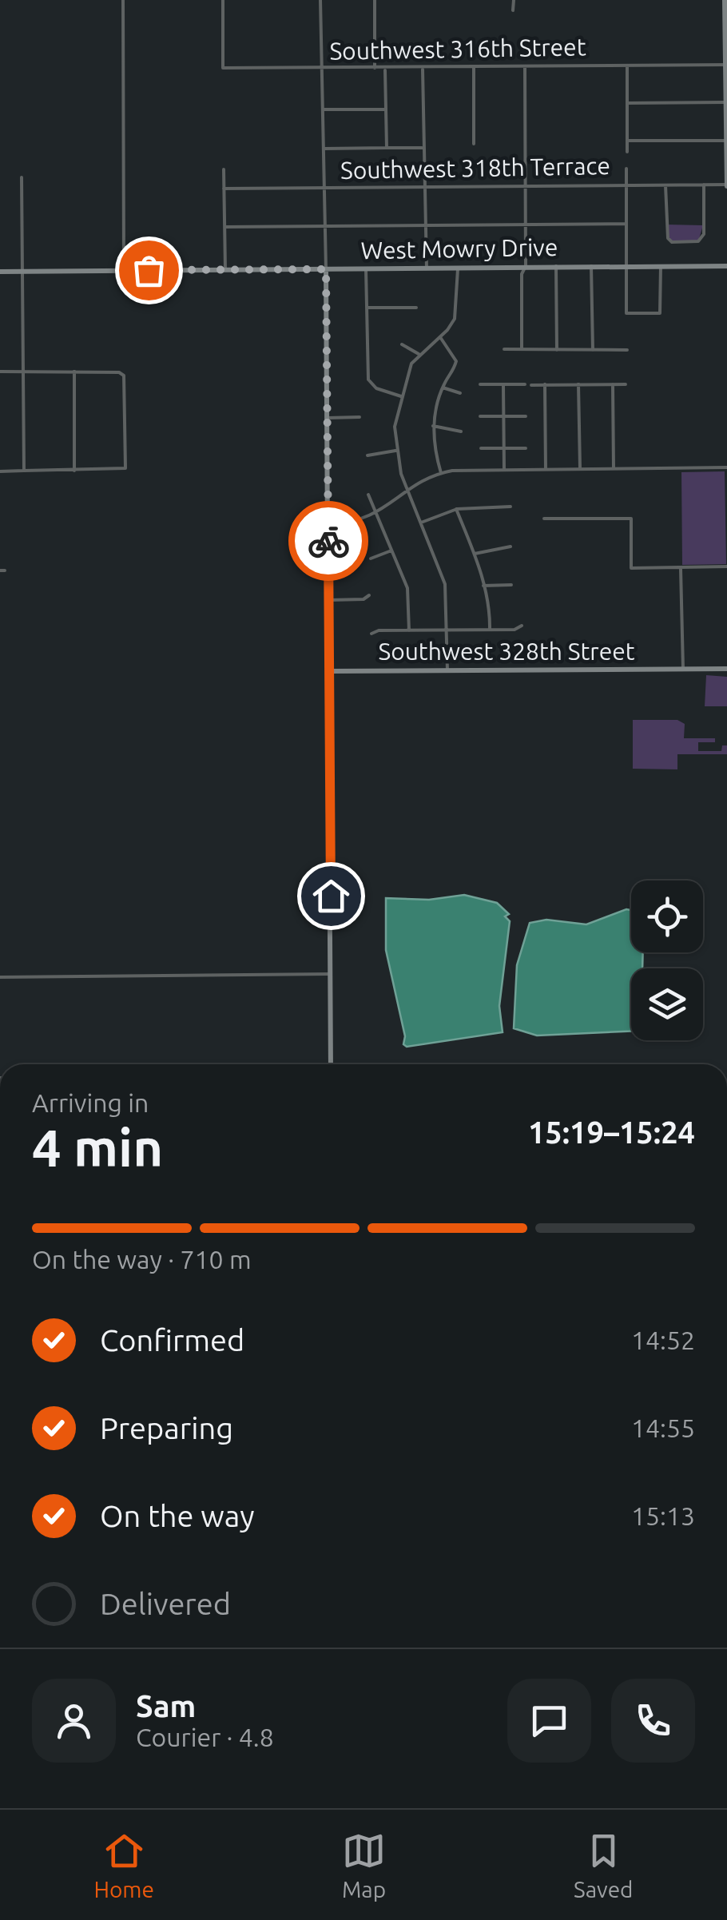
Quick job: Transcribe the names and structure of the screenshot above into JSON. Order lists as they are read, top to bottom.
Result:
{
  "streets": {
    "street": [
      "Southwest 316th Street",
      "Southwest 318th Terrace",
      "West Mowry Drive",
      "Southwest 328th Street"
    ]
  },
  "page": {
    "heading": ["4 min", "Arriving in", "15:19–15:24"],
    "panel": ["Sam", "Courier · 4.8"],
    "bar": "On the way · 710 m",
    "list": [
      ["Confirmed", "14:52"],
      ["Preparing", "14:55"],
      ["On the way", "15:13"],
      "Delivered"
    ],
    "tabs": ["Home", "Map", "Saved"]
  }
}
